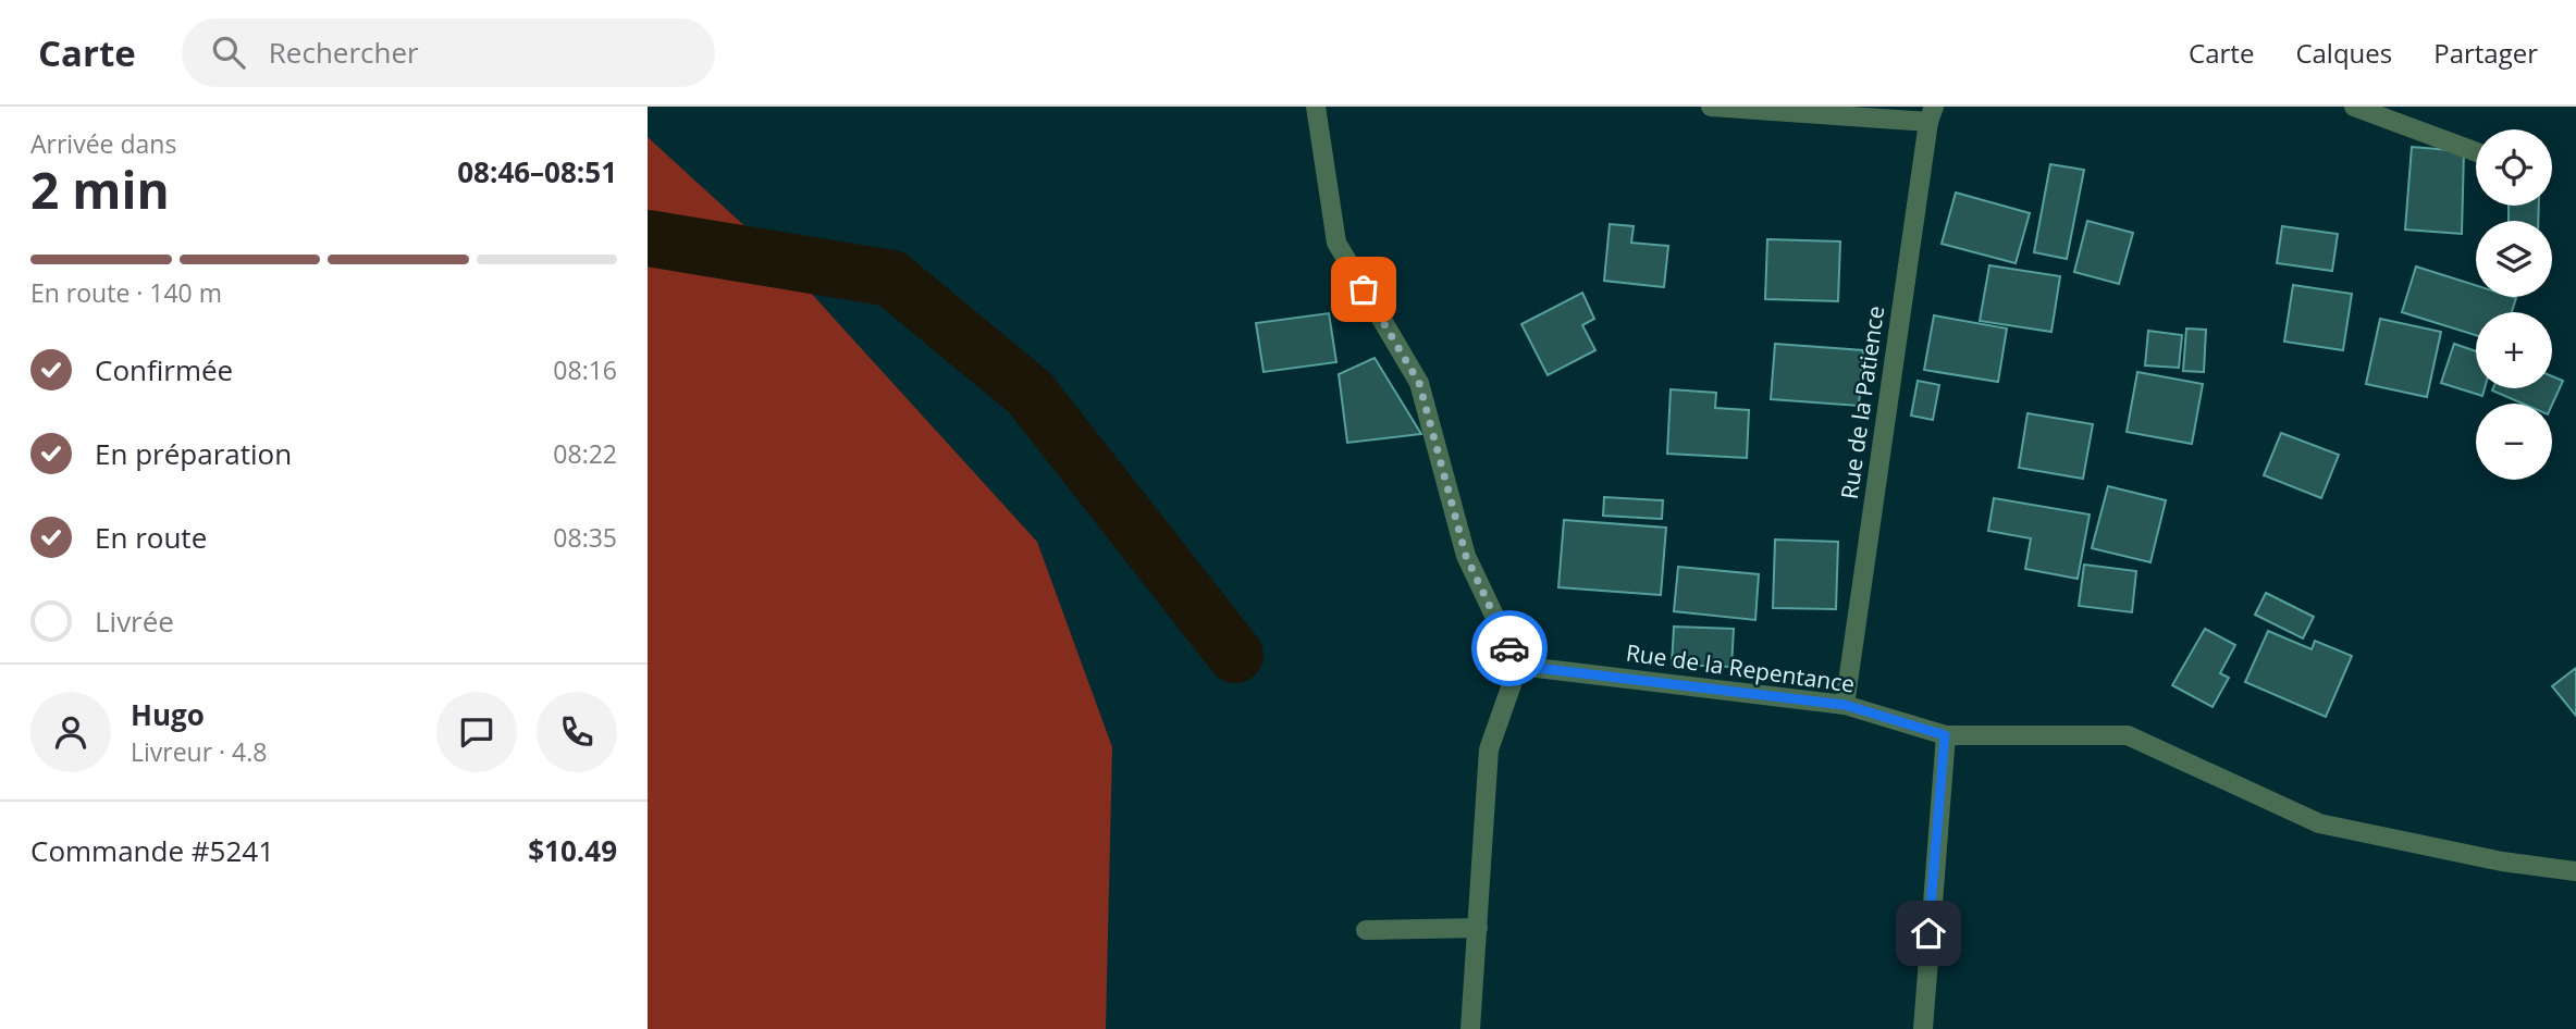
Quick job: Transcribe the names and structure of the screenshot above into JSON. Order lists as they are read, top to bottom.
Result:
{
  "streets": {
    "street": ["Rue de la Patience", "Rue de la Repentance"]
  },
  "crossings": [
    ["Rue de la Patience", "Rue de la Repentance"]
  ],
  "page": {
    "header": "Carte",
    "search": "Rechercher",
    "nav": ["Carte", "Calques", "Partager"],
    "heading": ["2 min", "Arrivée dans", "08:46–08:51"],
    "panel": [
      "Hugo",
      "Livreur · 4.8",
      "Commande #5241",
      "$10.49"
    ],
    "map_buttons": ["+", "−"],
    "bar": "En route · 140 m",
    "list": [
      ["Confirmée", "08:16"],
      ["En préparation", "08:22"],
      ["En route", "08:35"],
      "Livrée"
    ]
  }
}
